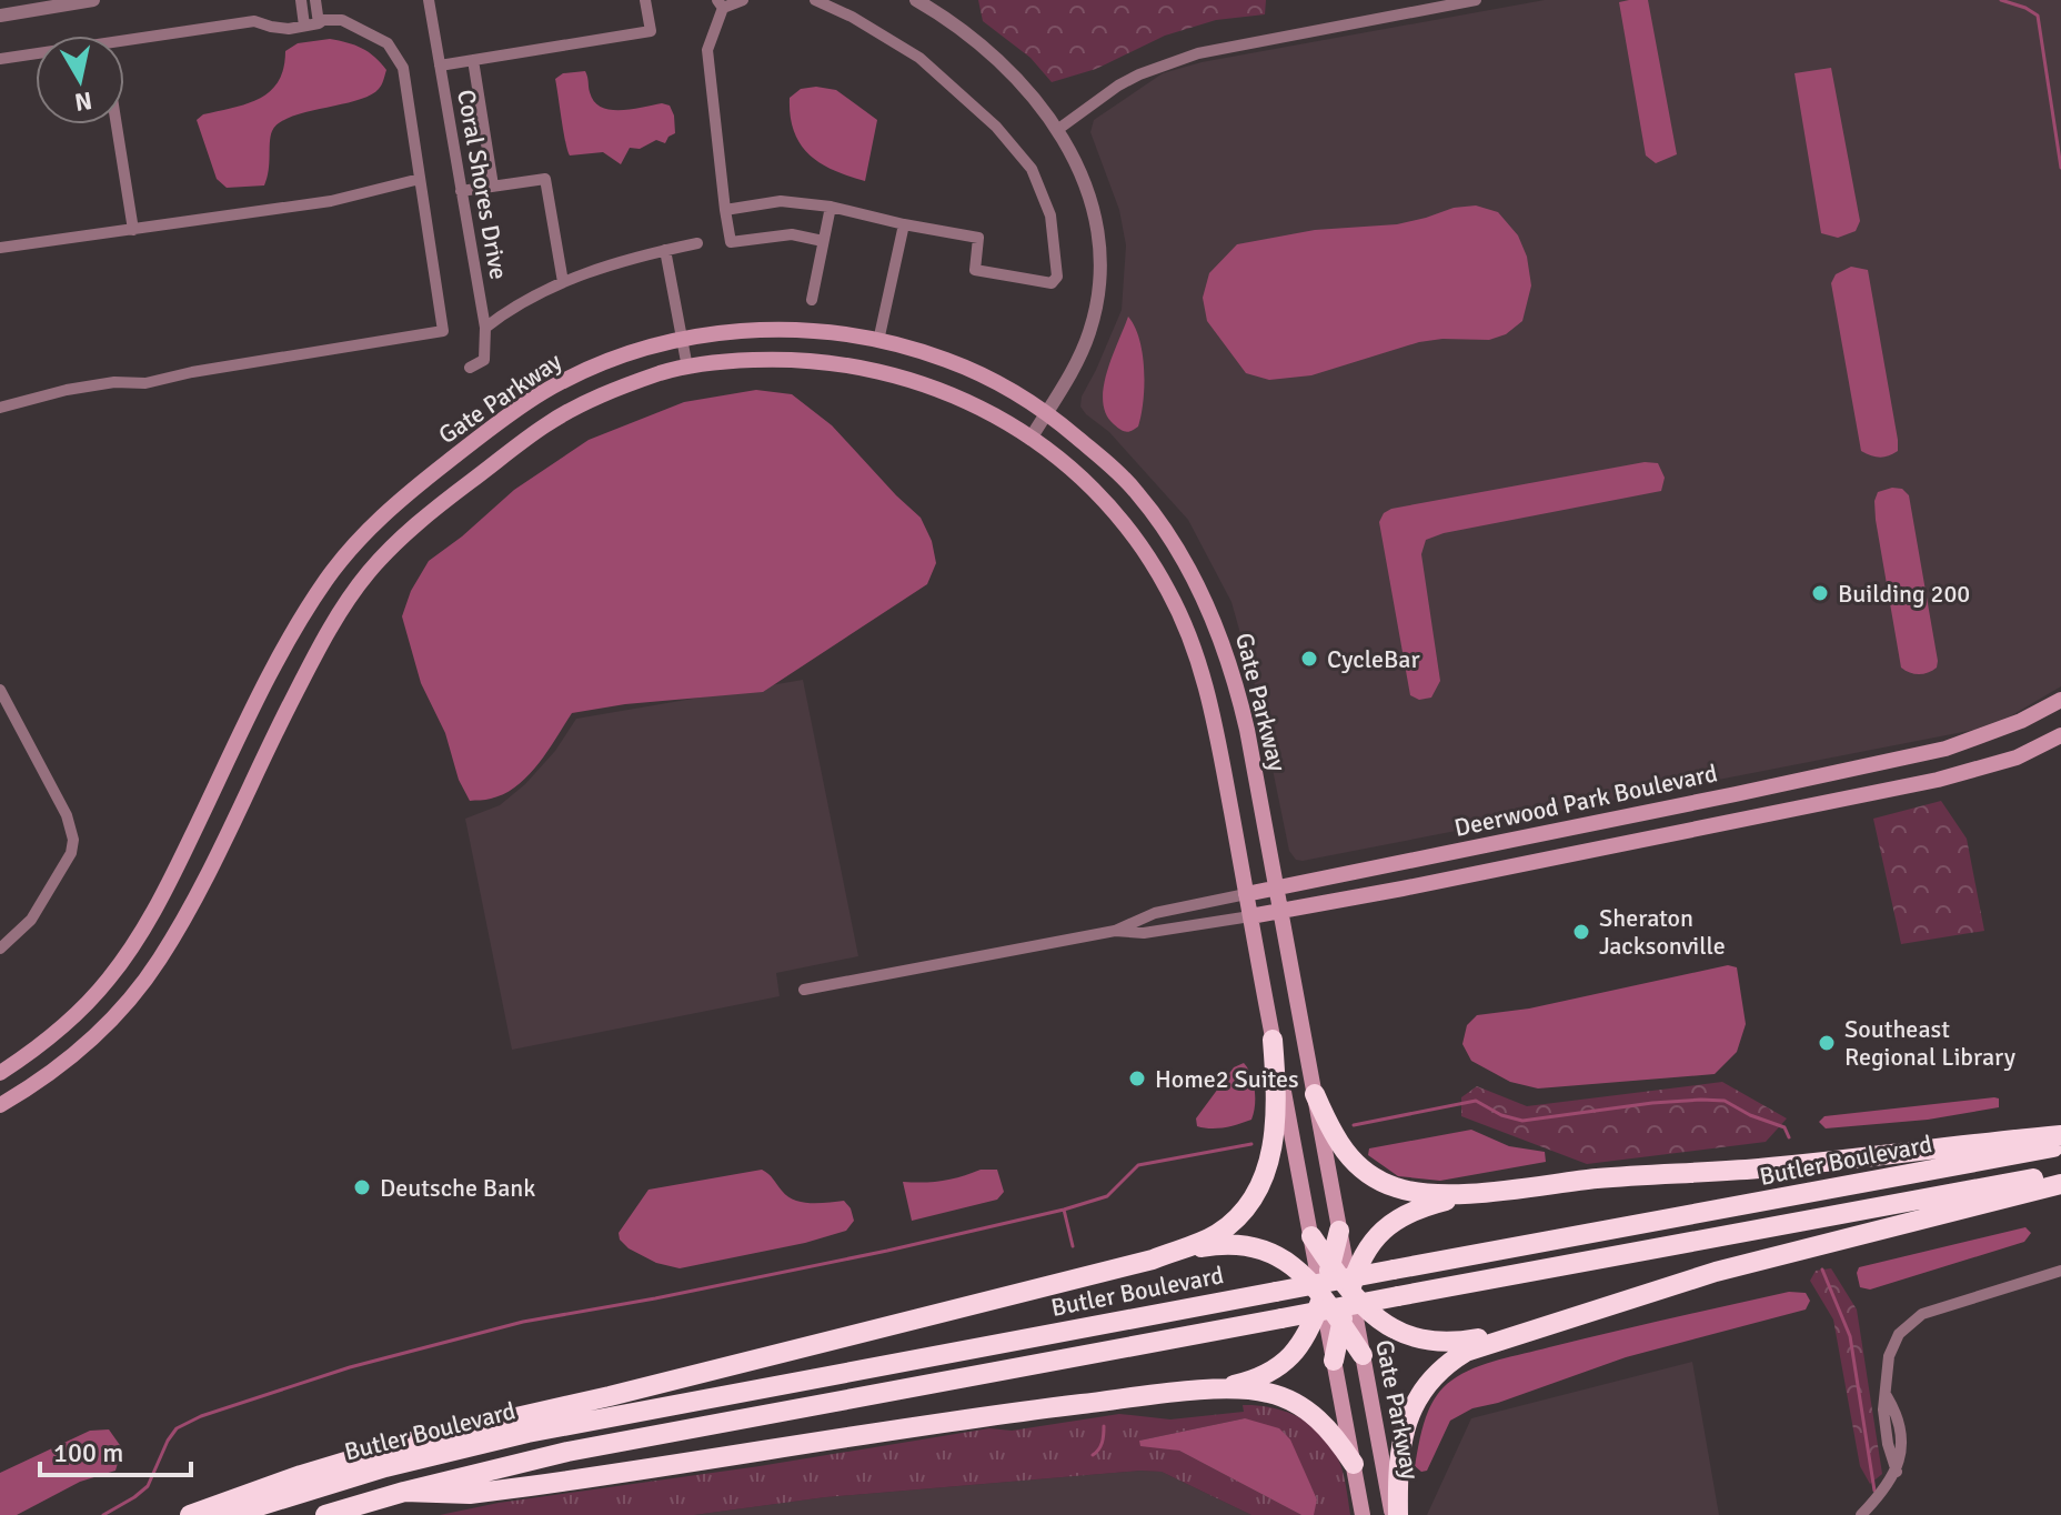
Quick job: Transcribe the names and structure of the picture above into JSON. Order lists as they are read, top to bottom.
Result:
{
  "streets": {
    "highway": ["Butler Boulevard"],
    "main road": ["Gate Parkway", "Deerwood Park Boulevard"],
    "street": ["Coral Shores Drive"]
  },
  "crossings": [
    ["Gate Parkway", "Deerwood Park Boulevard"]
  ],
  "places": [
    "Building 200",
    "CycleBar",
    "Sheraton Jacksonville",
    "Southeast Regional Library",
    "Home2 Suites",
    "Deutsche Bank"
  ],
  "scale_bar": "100 m",
  "north": "bottom"
}
